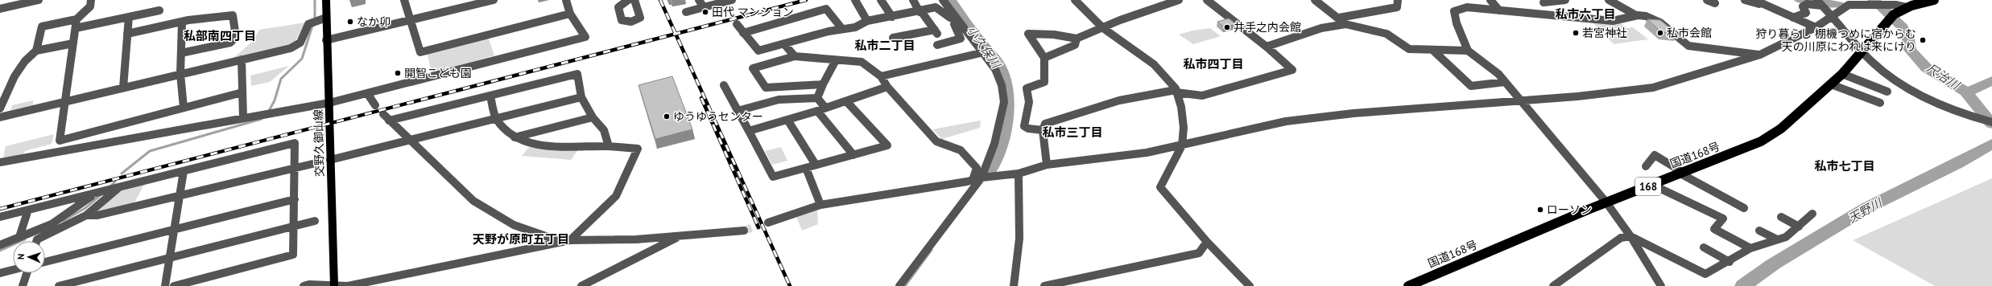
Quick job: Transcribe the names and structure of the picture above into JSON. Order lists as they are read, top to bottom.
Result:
{
  "streets": {
    "highway": ["国道168号", "168"],
    "main road": ["交野久御山線"]
  },
  "districts": [
    "私市六丁目",
    "私部南四丁目",
    "私市二丁目",
    "私市四丁目",
    "私市三丁目",
    "私市七丁目",
    "天野が原町五丁目"
  ],
  "water": ["小久保川", "尺治川", "天野川"],
  "places": [
    "田代 マンション",
    "なか卯",
    "井手之内会館",
    "若宮神社",
    "私市会館",
    "狩り暮らし 棚機つめに宿からむ 天の川原にわれは来にけり",
    "開智こども園",
    "ゆうゆうセンター",
    "ローソン"
  ],
  "north": "left"
}
